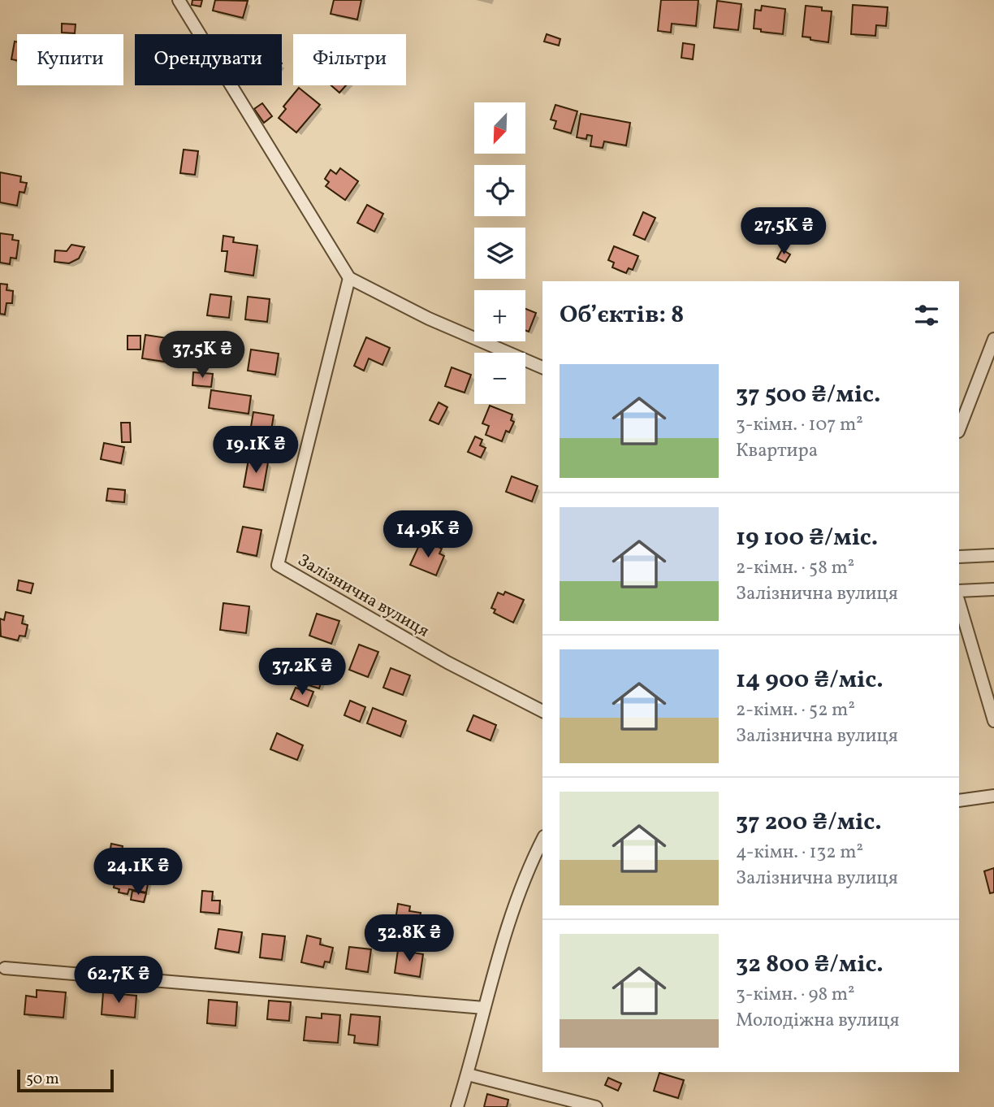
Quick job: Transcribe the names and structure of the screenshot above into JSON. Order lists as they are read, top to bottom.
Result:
{
  "streets": {
    "street": ["Залізнична вулиця"]
  },
  "scale_bar": "50 m",
  "north": "bottom left",
  "page": {
    "chip": ["Купити", "Орендувати", "Фільтри"],
    "map_buttons": ["+", "−"],
    "price": [
      "27.5K ₴",
      "37.5K ₴",
      "19.1K ₴",
      "14.9K ₴",
      "37.2K ₴",
      "24.1K ₴",
      "32.8K ₴",
      "62.7K ₴"
    ],
    "heading": "Об’єктів: 8",
    "list": [
      {
        "name": "37 500 ₴/міс.",
        "note": "3-кімн. · 107 m² · Квартира"
      },
      {
        "name": "19 100 ₴/міс.",
        "note": "2-кімн. · 58 m² · Залізнична вулиця"
      },
      {
        "name": "14 900 ₴/міс.",
        "note": "2-кімн. · 52 m² · Залізнична вулиця"
      },
      {
        "name": "37 200 ₴/міс.",
        "note": "4-кімн. · 132 m² · Залізнична вулиця"
      },
      {
        "name": "32 800 ₴/міс.",
        "note": "3-кімн. · 98 m² · Молодіжна вулиця"
      }
    ],
    "scale": "50 m"
  }
}
